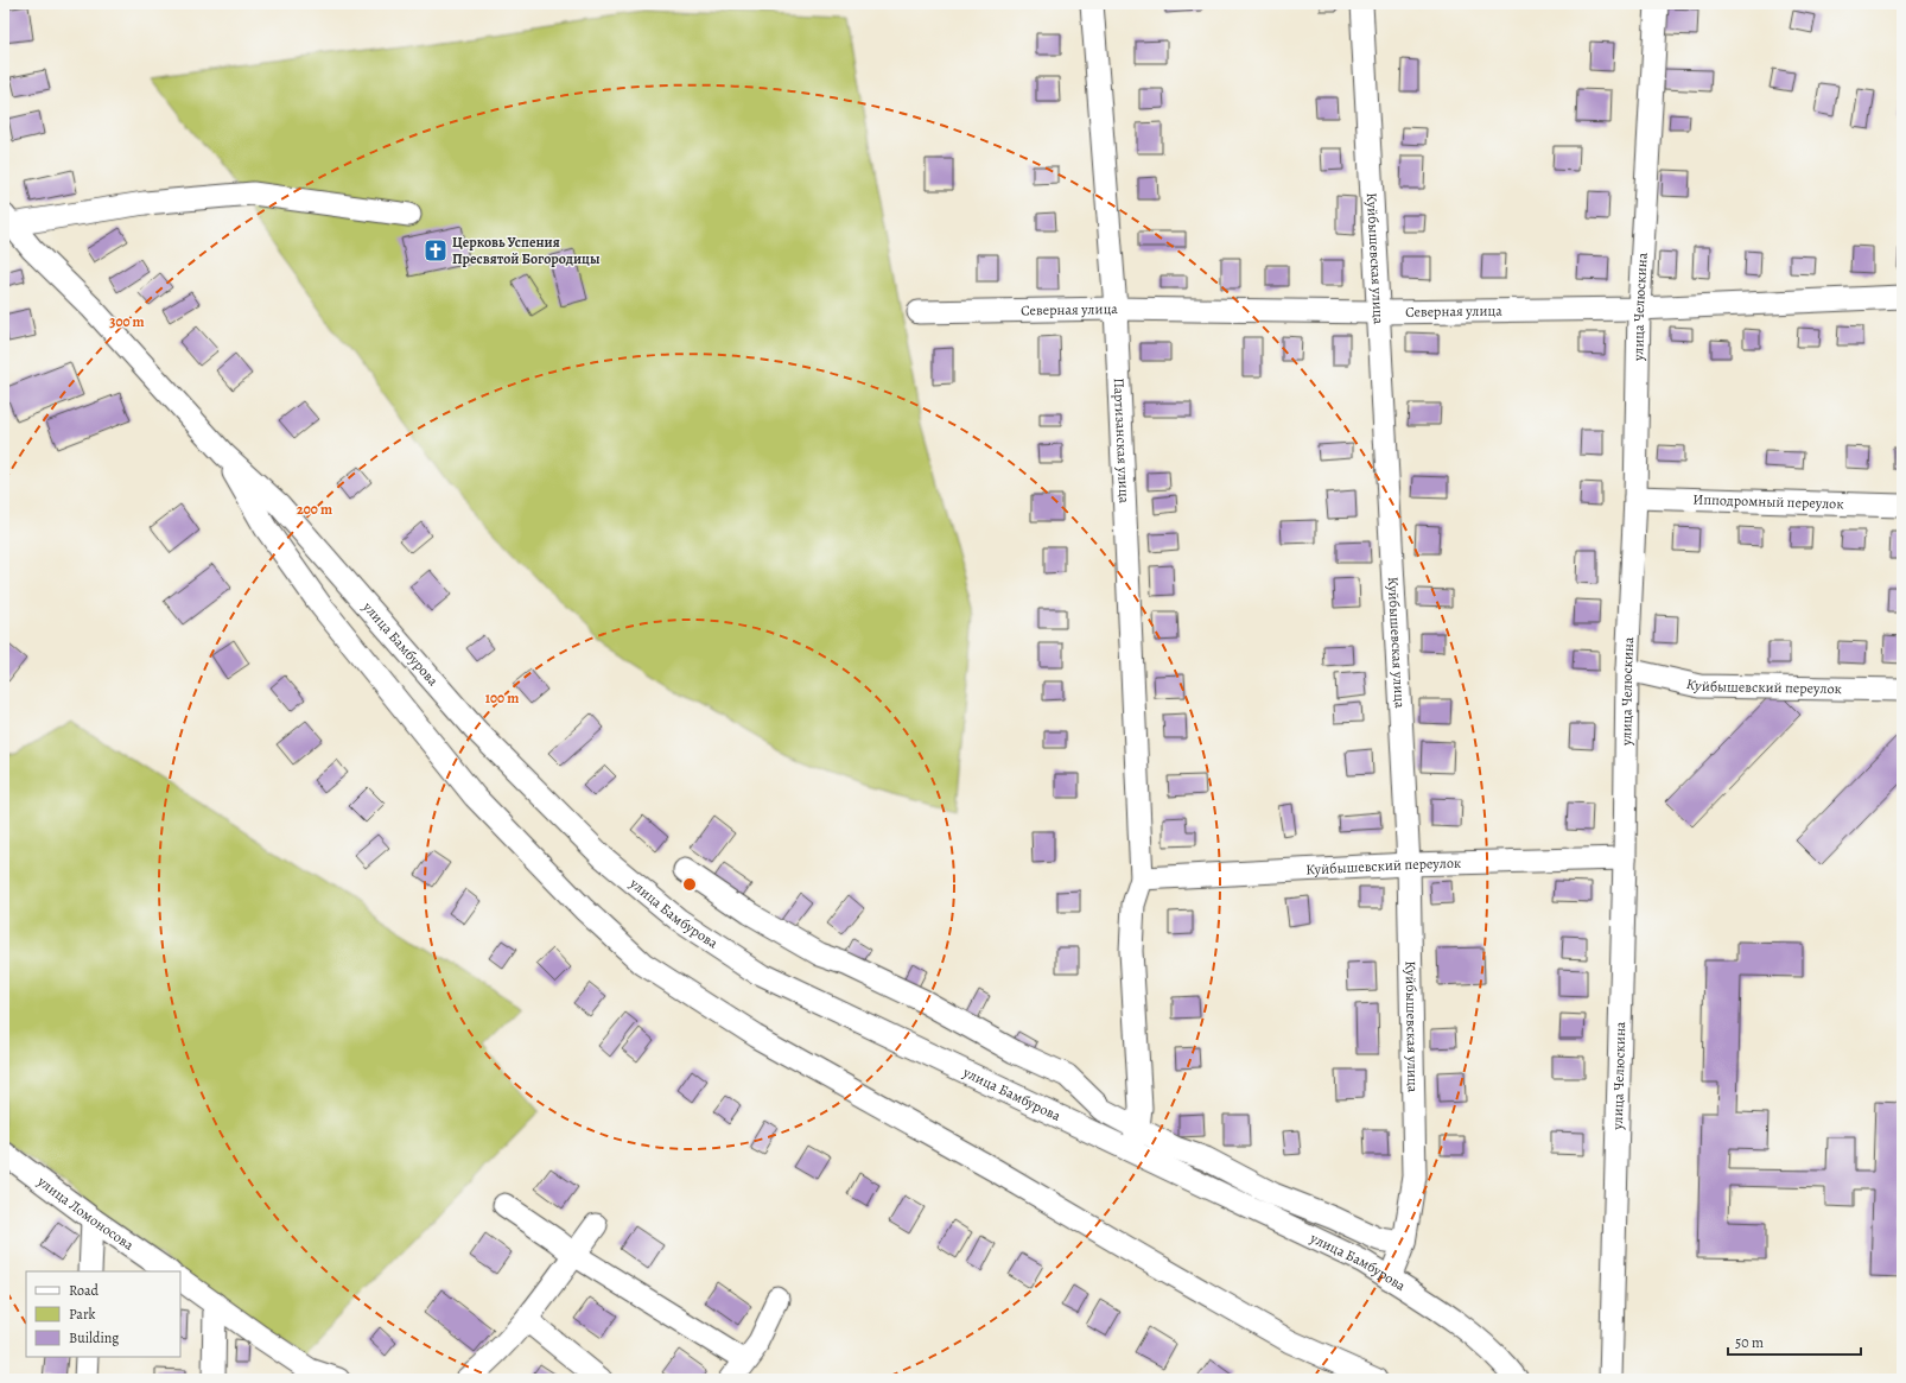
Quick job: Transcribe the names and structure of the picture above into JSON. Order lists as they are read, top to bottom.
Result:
{
  "streets": {
    "street": [
      "Куйбышевская улица",
      "улица Челюскина",
      "Северная улица",
      "Партизанская улица",
      "Ипподромный переулок",
      "улица Бамбурова",
      "Куйбышевский переулок",
      "улица Ломоносова"
    ]
  },
  "crossings": [
    ["Куйбышевская улица", "Северная улица"],
    ["Куйбышевская улица", "улица Бамбурова"],
    ["Куйбышевская улица", "Куйбышевский переулок"],
    ["улица Челюскина", "Северная улица"],
    ["улица Челюскина", "Ипподромный переулок"],
    ["улица Челюскина", "Куйбышевский переулок"],
    ["Северная улица", "Партизанская улица"],
    ["Партизанская улица", "Куйбышевский переулок"]
  ],
  "places": {
    "church": ["Церковь Успения Пресвятой Богородицы"]
  },
  "legend": ["Road", "Park", "Building"],
  "scale_bar": "50 m",
  "rings": ["300 m", "200 m", "100 m"]
}
